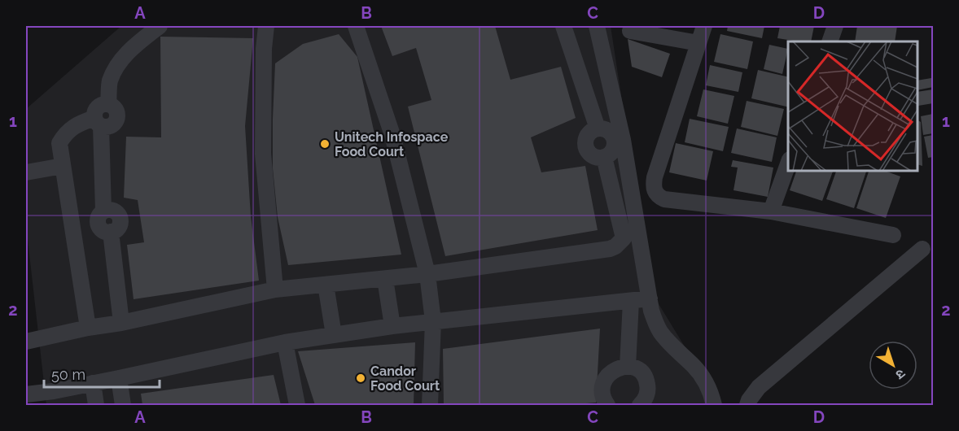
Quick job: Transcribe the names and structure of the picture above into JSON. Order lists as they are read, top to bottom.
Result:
{
  "places": ["Unitech Infospace Food Court", "Candor Food Court"],
  "scale_bar": "50 m",
  "north": "bottom right",
  "grid": {
    "columns": [
      "A",
      "B",
      "C",
      "D"
    ],
    "rows": ["1", "2"]
  }
}
